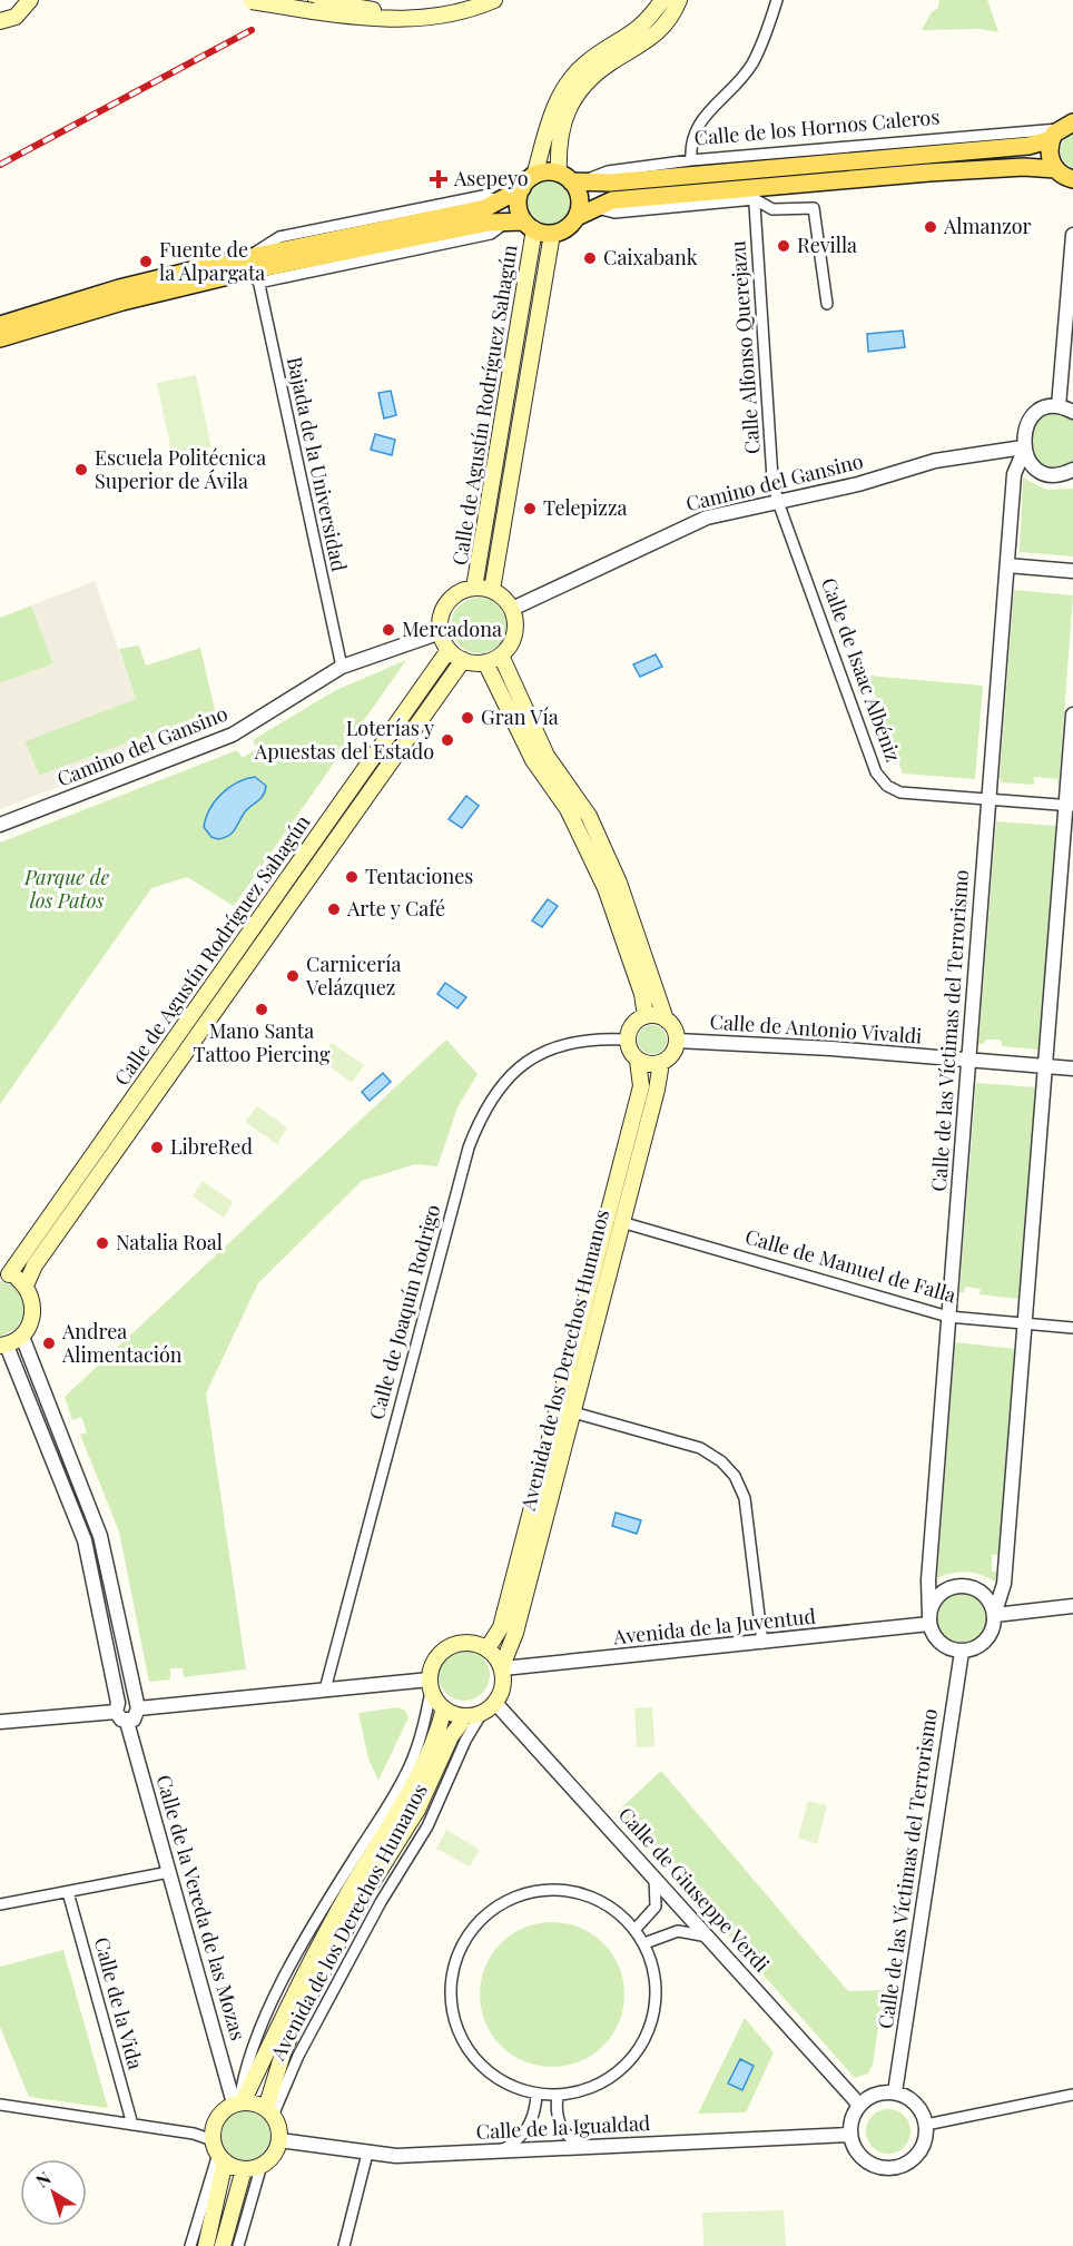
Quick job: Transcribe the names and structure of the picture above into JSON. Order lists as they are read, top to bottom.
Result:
{
  "streets": {
    "main road": ["Calle de los Hornos Caleros", "Calle de Agustín Rodríguez Sahagún", "Avenida de los Derechos Humanos"],
    "street": [
      "Calle Alfonso Querejazu",
      "Bajada de la Universidad",
      "Camino del Gansino",
      "Calle de Isaac Albéniz",
      "Calle de Antonio Vivaldi",
      "Calle de las Víctimas del Terrorismo",
      "Calle de Manuel de Falla",
      "Calle de Joaquín Rodrigo",
      "Avenida de la Juventud",
      "Calle de Giuseppe Verdi",
      "Calle de la Vereda de las Mozas",
      "Calle de la Vida",
      "Calle de la Igualdad"
    ]
  },
  "crossings": [
    ["Calle de los Hornos Caleros", "Calle de Agustín Rodríguez Sahagún"],
    ["Calle Alfonso Querejazu", "Camino del Gansino"],
    ["Calle Alfonso Querejazu", "Calle de Isaac Albéniz"],
    ["Calle de Agustín Rodríguez Sahagún", "Camino del Gansino"],
    ["Bajada de la Universidad", "Camino del Gansino"],
    ["Camino del Gansino", "Calle de Isaac Albéniz"],
    ["Camino del Gansino", "Calle de las Víctimas del Terrorismo"],
    ["Calle de Isaac Albéniz", "Calle de las Víctimas del Terrorismo"],
    ["Calle de Antonio Vivaldi", "Calle de las Víctimas del Terrorismo"],
    ["Calle de Antonio Vivaldi", "Calle de Joaquín Rodrigo"],
    ["Calle de Antonio Vivaldi", "Avenida de los Derechos Humanos"],
    ["Calle de las Víctimas del Terrorismo", "Calle de Manuel de Falla"],
    ["Calle de las Víctimas del Terrorismo", "Avenida de la Juventud"],
    ["Calle de las Víctimas del Terrorismo", "Calle de Giuseppe Verdi"],
    ["Calle de las Víctimas del Terrorismo", "Calle de la Igualdad"],
    ["Calle de Manuel de Falla", "Avenida de los Derechos Humanos"],
    ["Calle de Joaquín Rodrigo", "Avenida de los Derechos Humanos"],
    ["Avenida de los Derechos Humanos", "Avenida de la Juventud"],
    ["Avenida de los Derechos Humanos", "Calle de Giuseppe Verdi"],
    ["Avenida de los Derechos Humanos", "Calle de la Vereda de las Mozas"],
    ["Avenida de los Derechos Humanos", "Calle de la Igualdad"],
    ["Avenida de la Juventud", "Calle de Giuseppe Verdi"],
    ["Calle de Giuseppe Verdi", "Calle de la Igualdad"],
    ["Calle de la Vereda de las Mozas", "Calle de la Igualdad"]
  ],
  "parks": ["Parque de los Patos"],
  "places": {
    "health": ["Asepeyo"],
    "other": [
      "Almanzor",
      "Revilla",
      "Caixabank",
      "Fuente de la Alpargata",
      "Escuela Politécnica Superior de Ávila",
      "Telepizza",
      "Mercadona",
      "Gran Vía",
      "Loterías y Apuestas del Estado",
      "Tentaciones",
      "Arte y Café",
      "Carnicería Velázquez",
      "Mano Santa Tattoo Piercing",
      "LibreRed",
      "Natalia Roal",
      "Andrea Alimentación"
    ]
  },
  "north": "top left"
}
